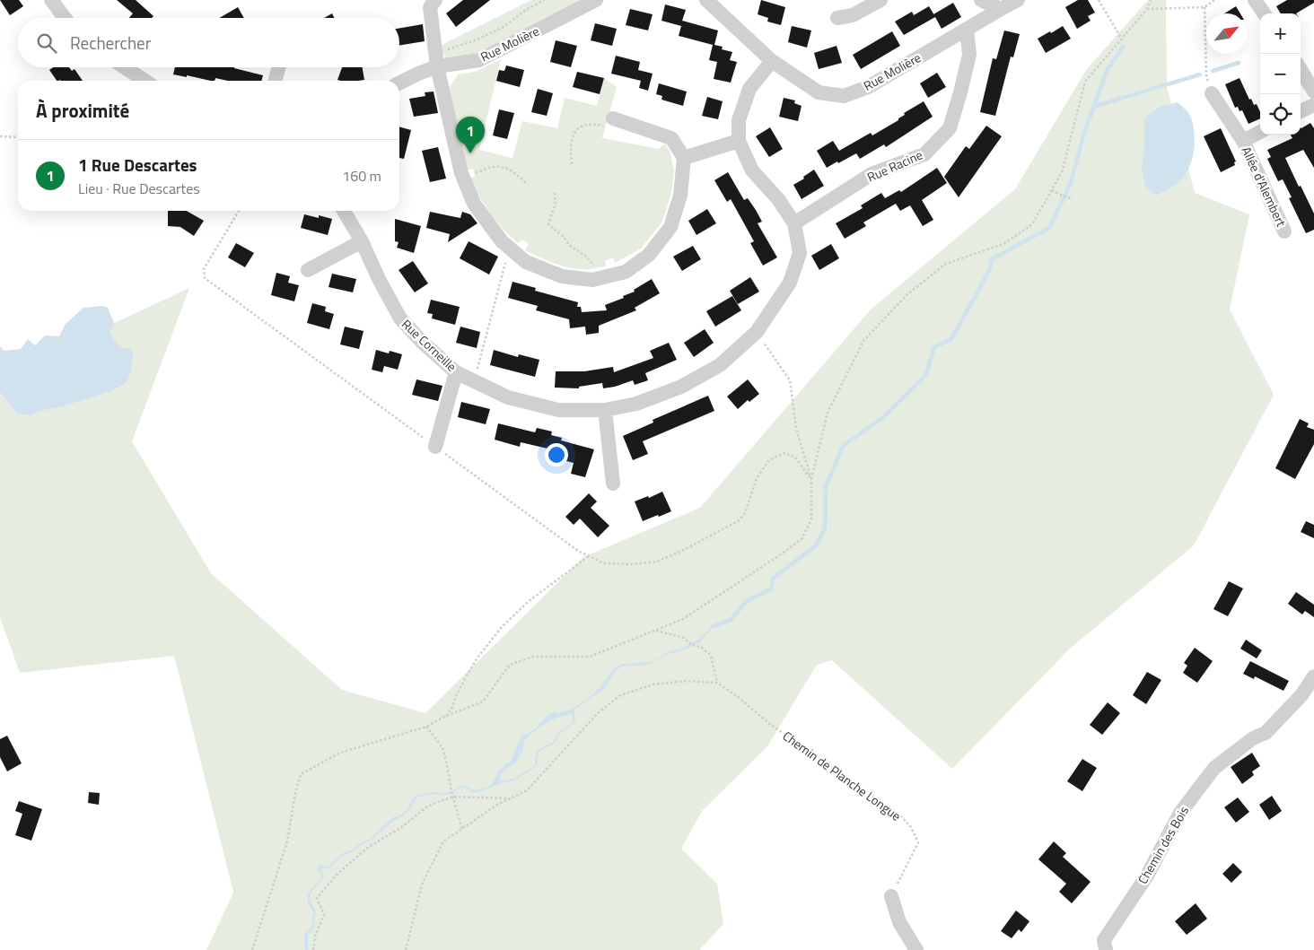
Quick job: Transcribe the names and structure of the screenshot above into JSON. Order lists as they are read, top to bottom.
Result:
{
  "streets": {
    "street": [
      "Rue Molière",
      "Rue Racine",
      "Allée d'Alembert",
      "Rue Corneille",
      "Chemin des Bois"
    ],
    "path": ["Chemin de Planche Longue"]
  },
  "crossings": [
    ["Rue Molière", "Rue Racine"],
    ["Rue Molière", "Rue Corneille"],
    ["Rue Racine", "Rue Corneille"]
  ],
  "north": "top right",
  "page": {
    "map_buttons": ["+", "−"],
    "search": "Rechercher",
    "heading": "À proximité",
    "pins": "1",
    "list": [
      {
        "mark": "1",
        "name": "1 Rue Descartes",
        "note": "Lieu · Rue Descartes",
        "value": "160 m"
      }
    ]
  }
}
